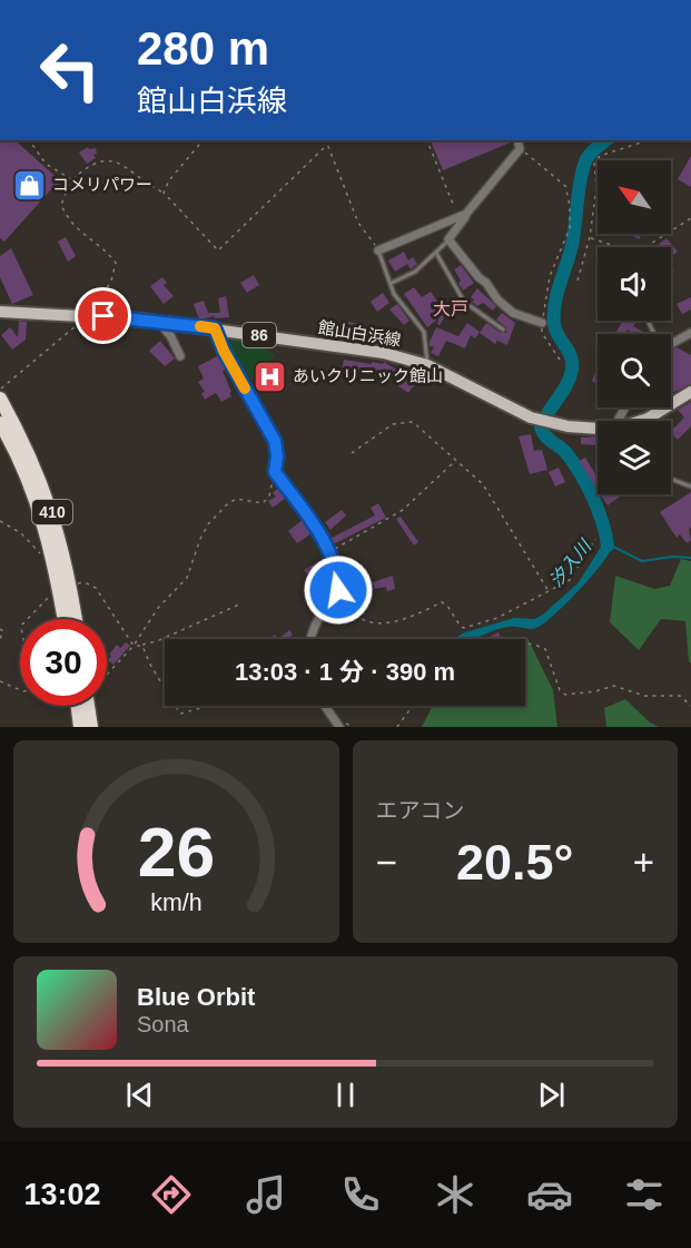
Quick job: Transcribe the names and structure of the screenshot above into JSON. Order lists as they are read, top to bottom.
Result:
{
  "streets": {
    "highway": ["410"],
    "main road": ["館山白浜線", "86"]
  },
  "districts": ["大戸"],
  "water": ["汐入川"],
  "places": {
    "shop": ["コメリパワー"],
    "hospital": ["あいクリニック館山"]
  },
  "north": "top left",
  "page": {
    "turn": ["280 m", "館山白浜線"],
    "limit": "30",
    "trip": "13:03 · 1 分 · 390 m",
    "tile": "エアコン",
    "heat": ["−", "20.5°", "+"],
    "song": ["Blue Orbit", "Sona"],
    "tabs": "13:02",
    "gauge": ["26", "km/h"]
  }
}
